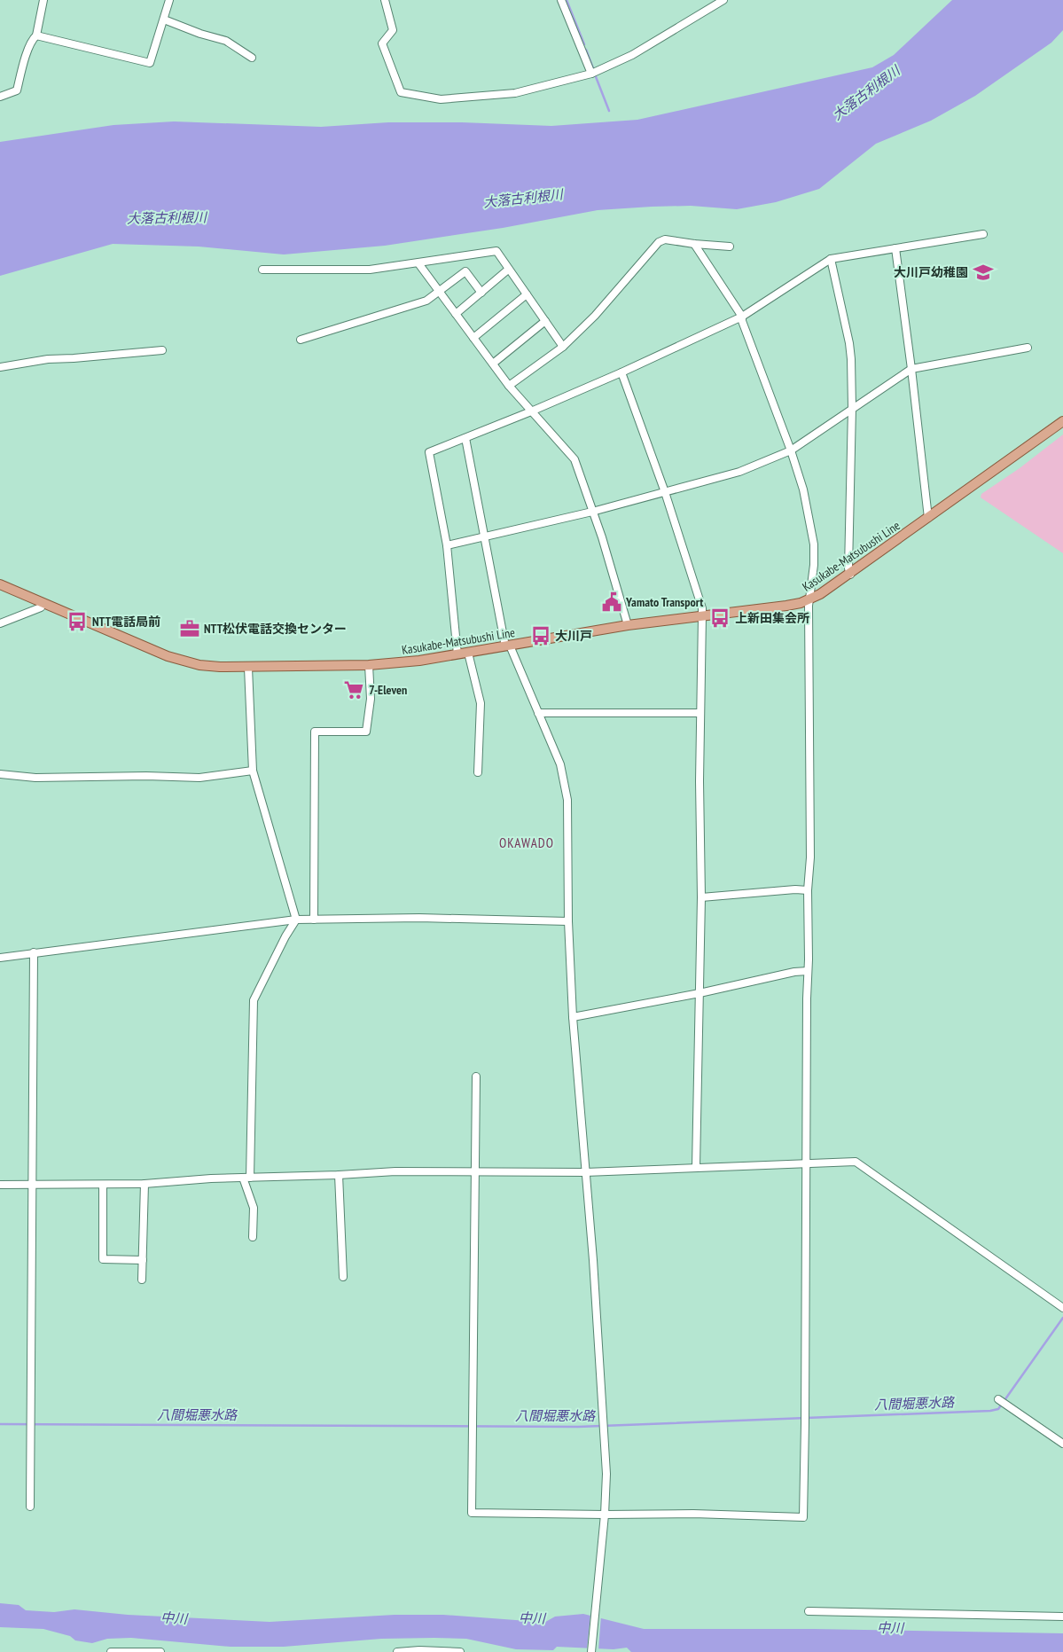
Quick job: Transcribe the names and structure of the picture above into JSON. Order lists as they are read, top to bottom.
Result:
{
  "streets": {
    "main road": ["Kasukabe-Matsubushi Line"]
  },
  "districts": ["OKAWADO"],
  "water": ["大落古利根川", "八間堀悪水路", "中川"],
  "places": {
    "school or university": ["大川戸幼稚園"],
    "public building": ["Yamato Transport"],
    "bus stop": ["上新田集会所", "NTT電話局前", "大川戸"],
    "office": ["NTT松伏電話交換センター"],
    "supermarket": ["7-Eleven"]
  }
}
